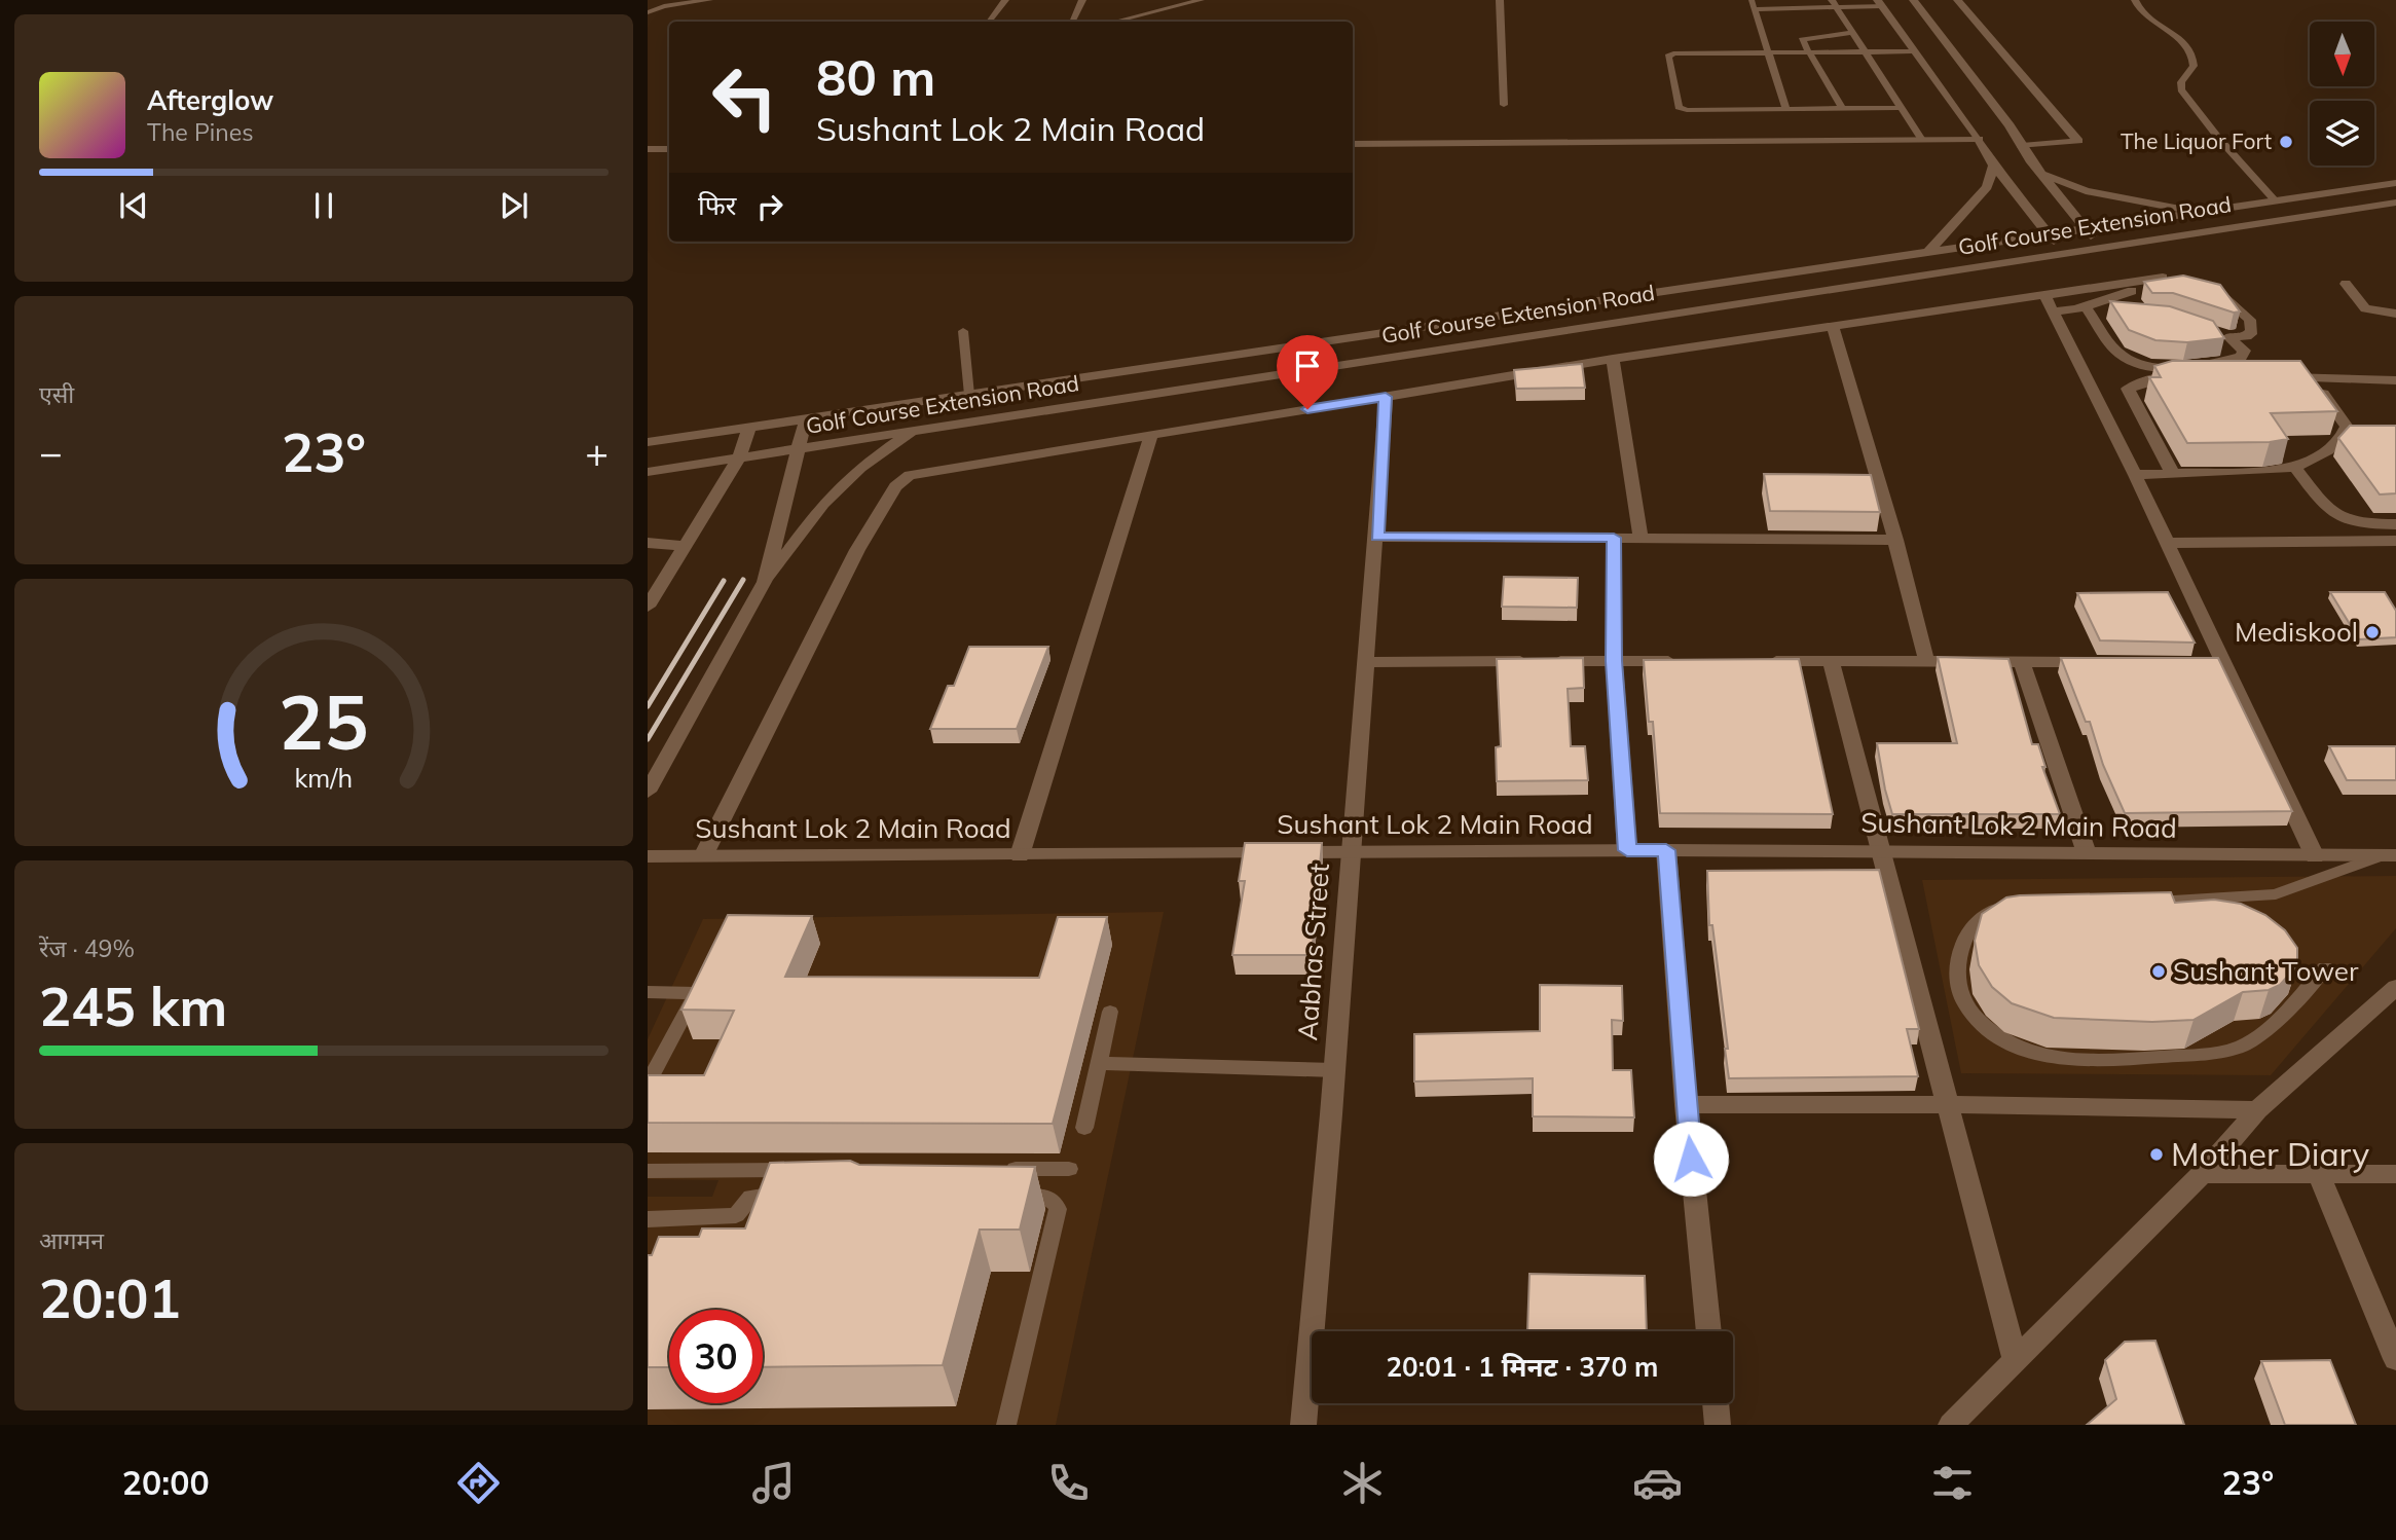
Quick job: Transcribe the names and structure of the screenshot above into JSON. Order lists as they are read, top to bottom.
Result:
{
  "streets": {
    "street": ["Golf Course Extension Road", "Sushant Lok 2 Main Road", "Aabhas Street"]
  },
  "crossings": [
    ["Sushant Lok 2 Main Road", "Aabhas Street"]
  ],
  "places": [
    "The Liquor Fort",
    "Mediskool",
    "Sushant Tower",
    "Mother Diary"
  ],
  "north": "bottom",
  "page": {
    "turn": ["80 m", "Sushant Lok 2 Main Road"],
    "song": ["Afterglow", "The Pines"],
    "then": "फिर",
    "tile": [
      "एसी",
      ["रेंज · 49%", "245 km"],
      ["आगमन", "20:01"]
    ],
    "heat": ["−", "23°", "+"],
    "limit": "30",
    "trip": "20:01 · 1 मिनट · 370 m",
    "tabs": ["20:00", "23°"],
    "gauge": ["25", "km/h"]
  }
}
